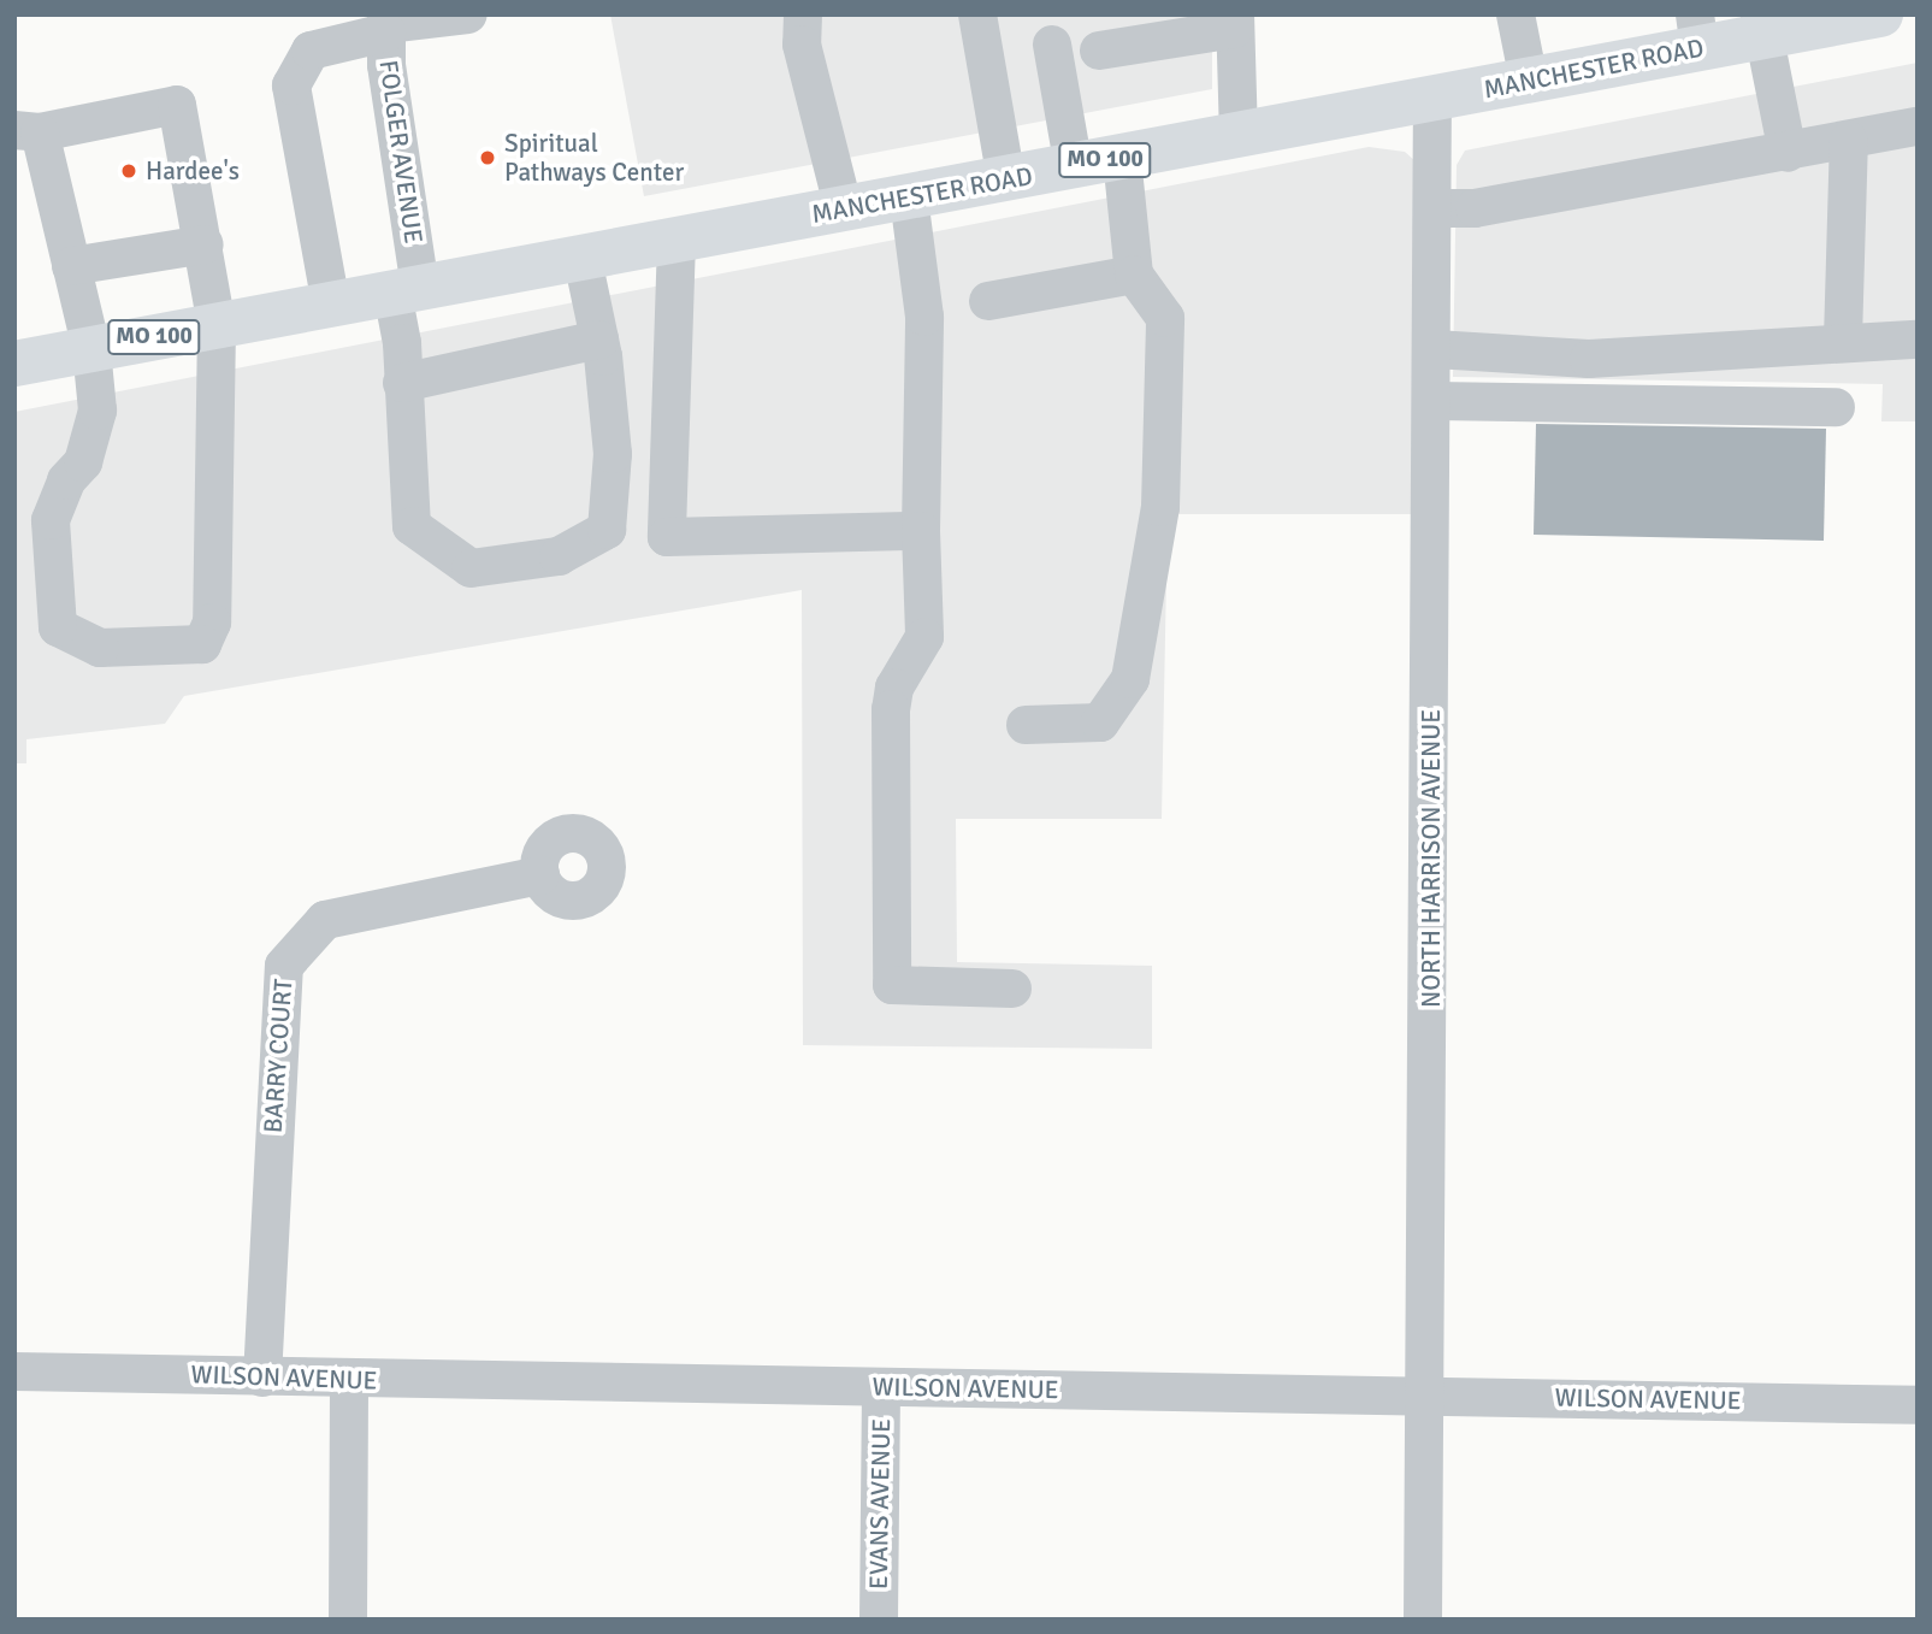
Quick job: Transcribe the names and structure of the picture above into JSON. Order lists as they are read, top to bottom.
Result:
{
  "streets": {
    "main road": ["MANCHESTER ROAD", "MO 100"],
    "street": [
      "FOLGER AVENUE",
      "NORTH HARRISON AVENUE",
      "BARRY COURT",
      "WILSON AVENUE",
      "EVANS AVENUE"
    ]
  },
  "crossings": [
    ["MANCHESTER ROAD", "FOLGER AVENUE"],
    ["MANCHESTER ROAD", "NORTH HARRISON AVENUE"],
    ["NORTH HARRISON AVENUE", "WILSON AVENUE"],
    ["BARRY COURT", "WILSON AVENUE"],
    ["WILSON AVENUE", "EVANS AVENUE"]
  ],
  "places": ["Spiritual Pathways Center", "Hardee's"]
}
